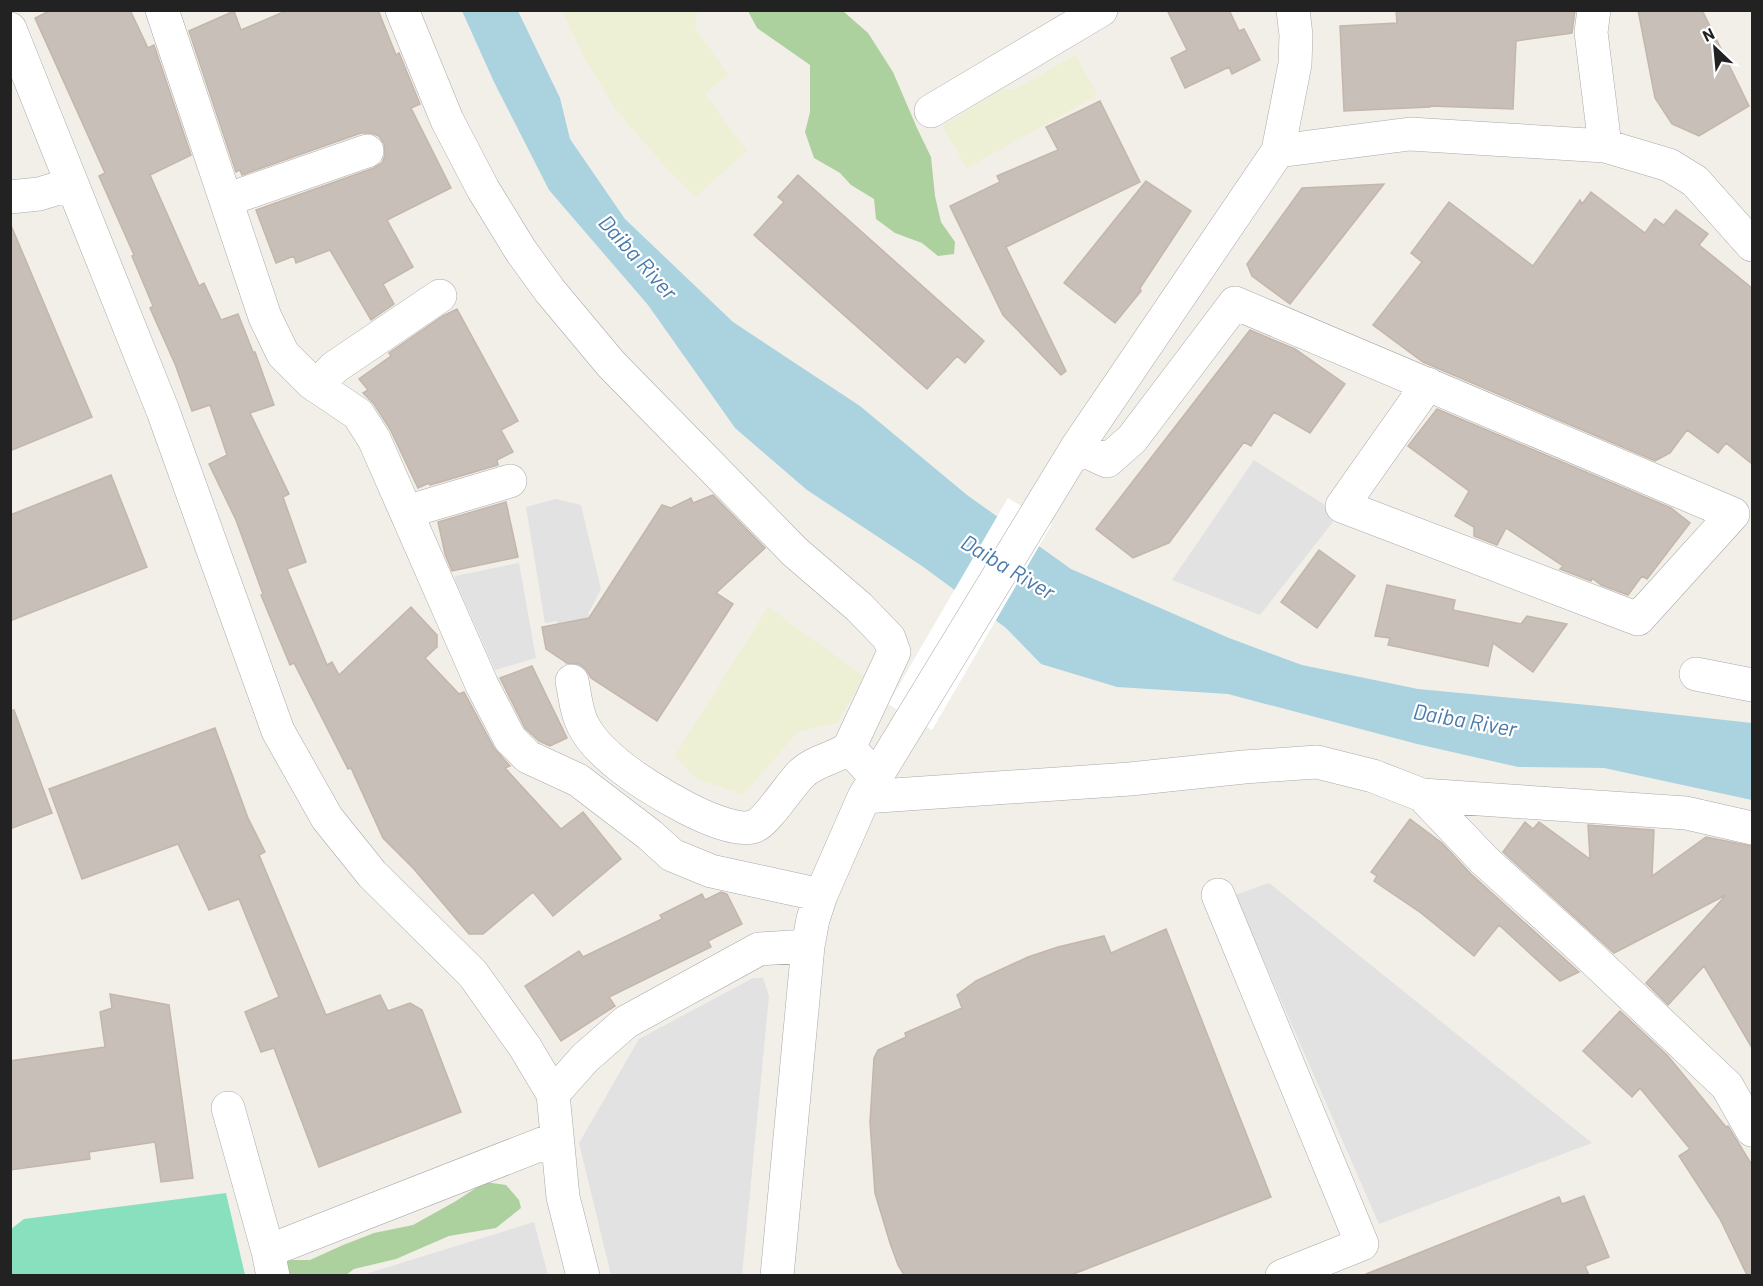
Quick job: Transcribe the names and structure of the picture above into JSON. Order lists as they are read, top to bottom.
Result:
{
  "water": ["Daiba River"],
  "north": "top left"
}
